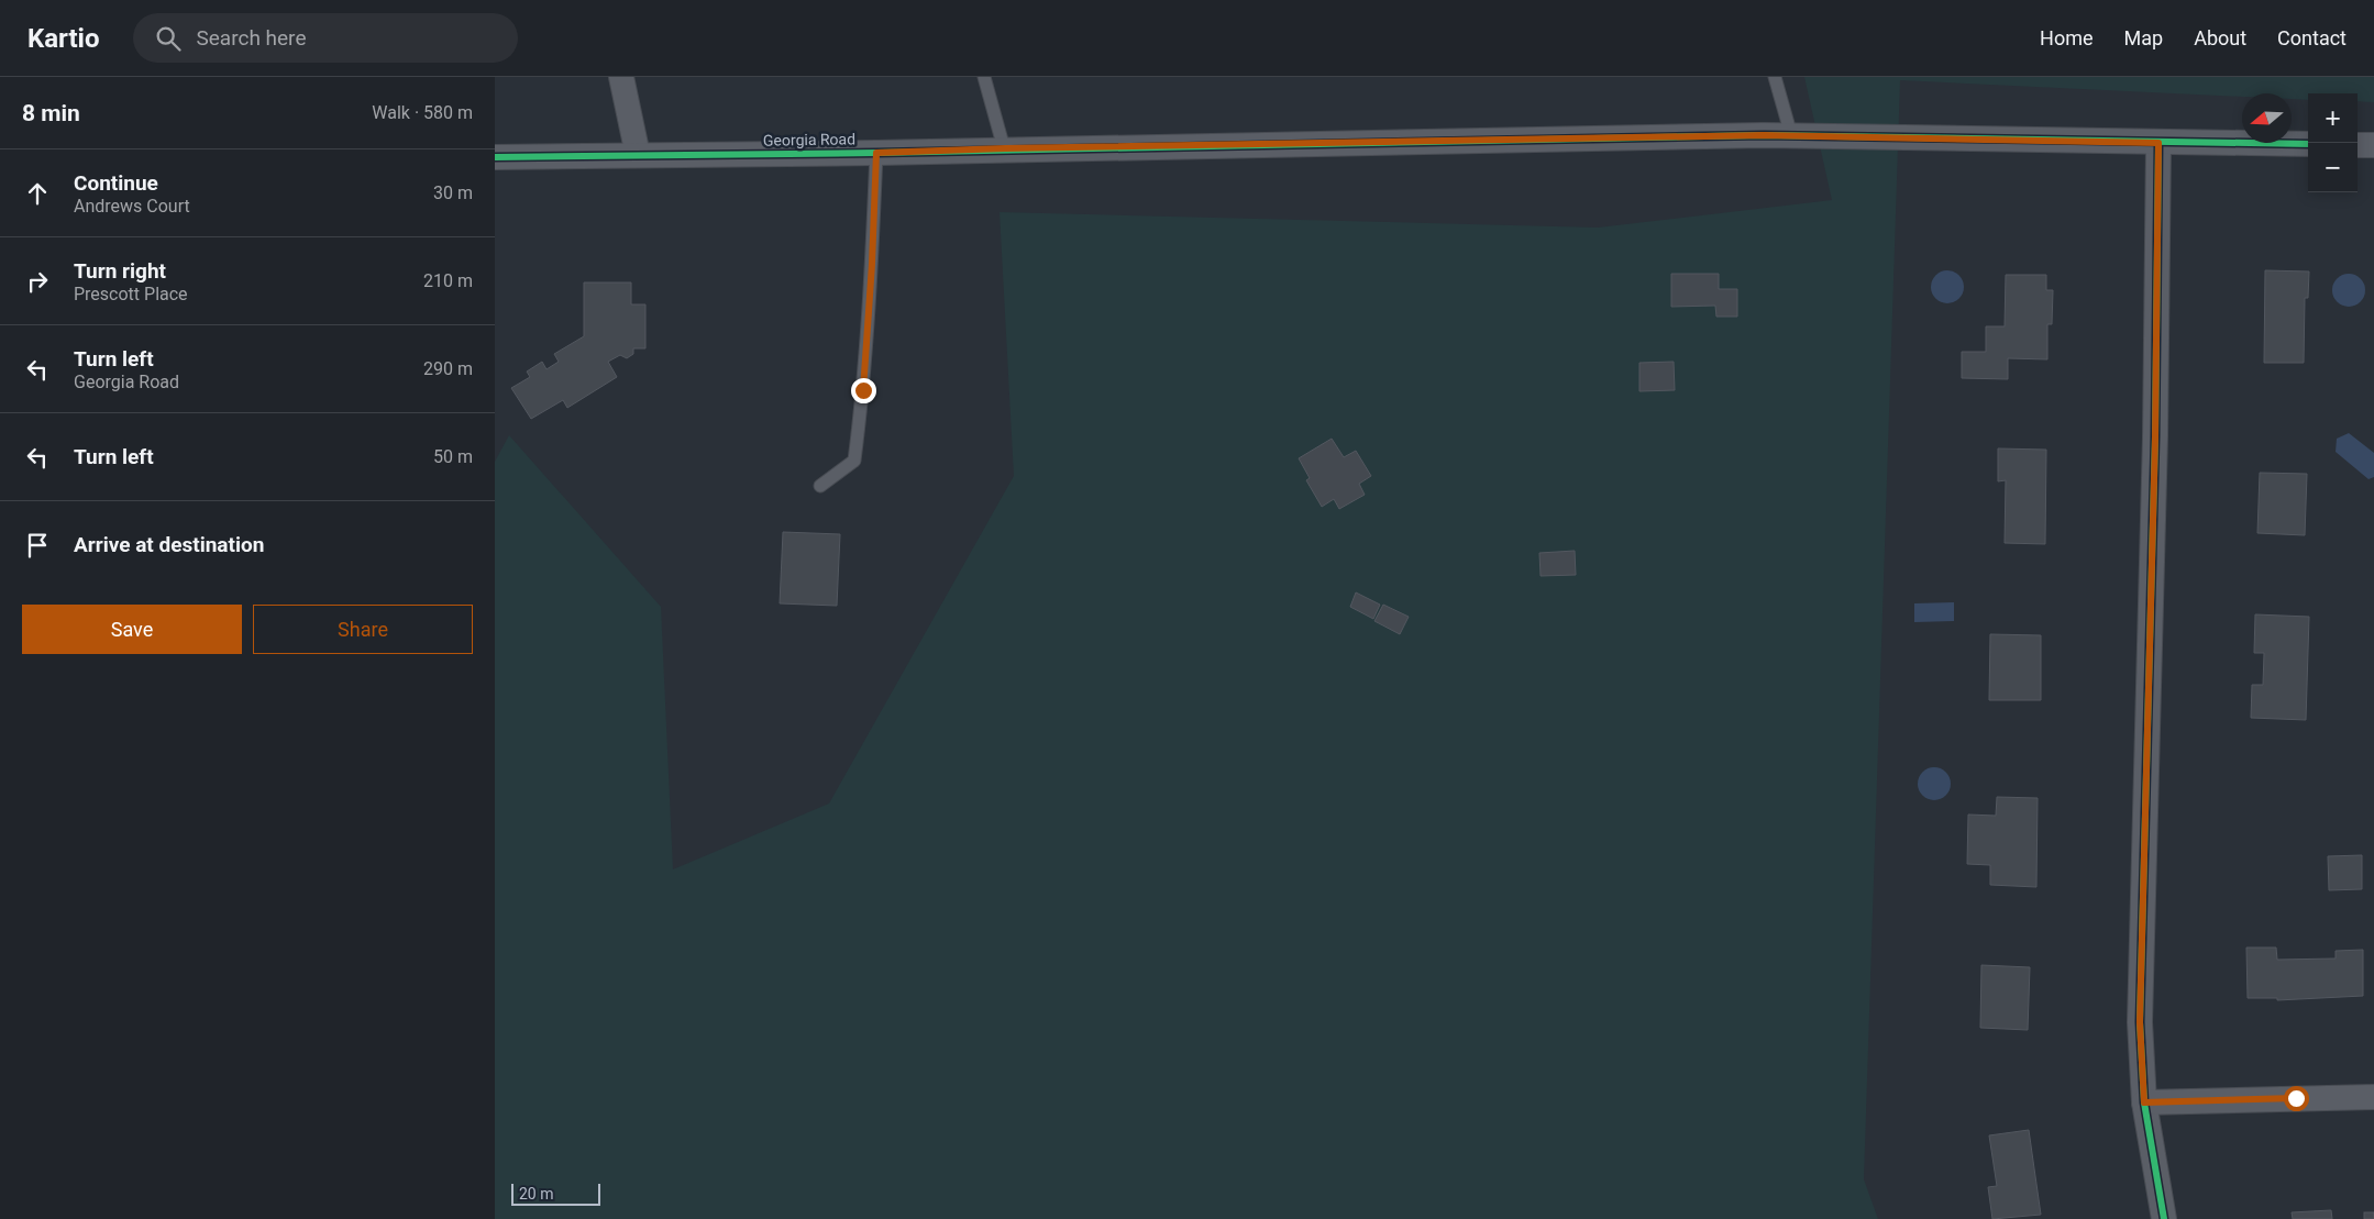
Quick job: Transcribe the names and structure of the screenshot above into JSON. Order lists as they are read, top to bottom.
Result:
{
  "streets": {
    "street": ["Georgia Road"]
  },
  "scale_bar": "20 m",
  "north": "left",
  "page": {
    "header": "Kartio",
    "search": "Search here",
    "nav": [
      "Home",
      "Map",
      "About",
      "Contact"
    ],
    "heading": ["8 min", "Walk · 580 m"],
    "map_buttons": ["+", "−"],
    "list": [
      ["Continue", "Andrews Court", "30 m"],
      ["Turn right", "Prescott Place", "210 m"],
      ["Turn left", "Georgia Road", "290 m"],
      ["Turn left", "50 m"],
      "Arrive at destination"
    ],
    "buttons": ["Save", "Share"],
    "scale": "20 m"
  }
}
